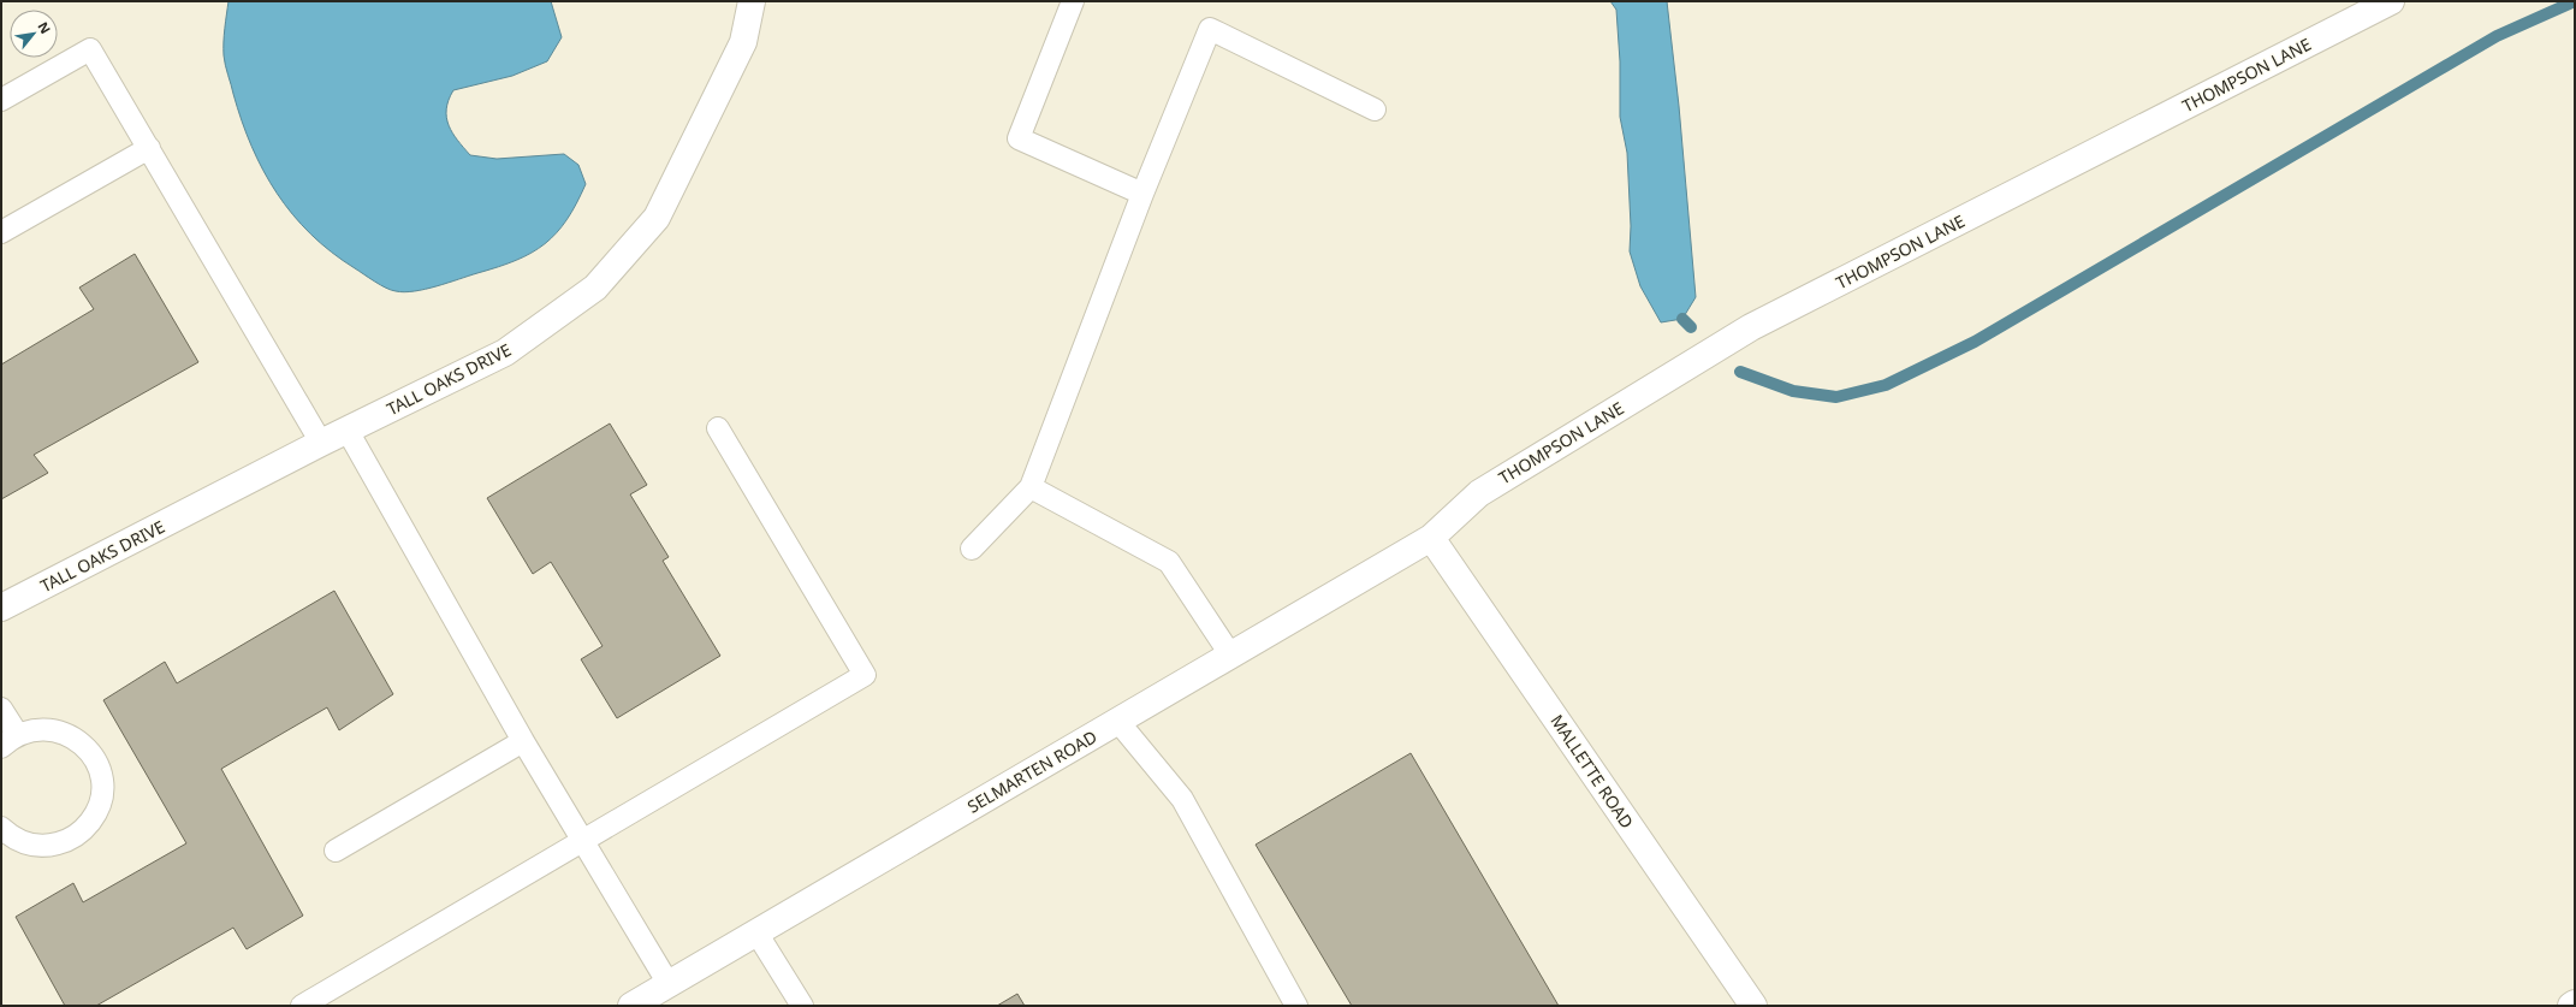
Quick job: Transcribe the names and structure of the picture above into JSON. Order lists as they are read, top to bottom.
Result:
{
  "streets": {
    "street": [
      "THOMPSON LANE",
      "TALL OAKS DRIVE",
      "SELMARTEN ROAD",
      "MALLETTE ROAD"
    ]
  },
  "crossings": [
    ["THOMPSON LANE", "SELMARTEN ROAD"],
    ["THOMPSON LANE", "MALLETTE ROAD"],
    ["SELMARTEN ROAD", "MALLETTE ROAD"]
  ],
  "north": "top right"
}
